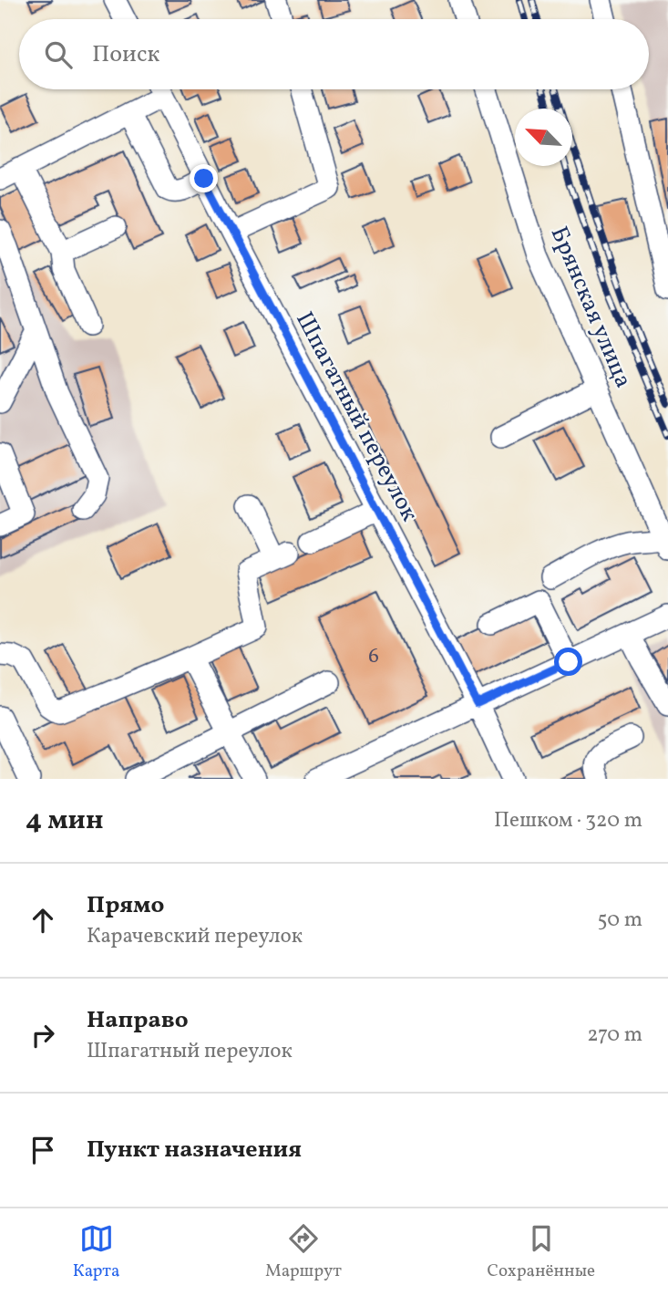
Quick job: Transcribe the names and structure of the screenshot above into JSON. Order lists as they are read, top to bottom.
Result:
{
  "streets": {
    "street": ["Брянская улица", "Шпагатный переулок"]
  },
  "house_numbers": ["6"],
  "north": "top left",
  "page": {
    "search": "Поиск",
    "heading": ["4 мин", "Пешком · 320 m"],
    "list": [
      ["Прямо", "Карачевский переулок", "50 m"],
      ["Направо", "Шпагатный переулок", "270 m"],
      "Пункт назначения"
    ],
    "nav": ["Карта", "Маршрут", "Сохранённые"]
  }
}
